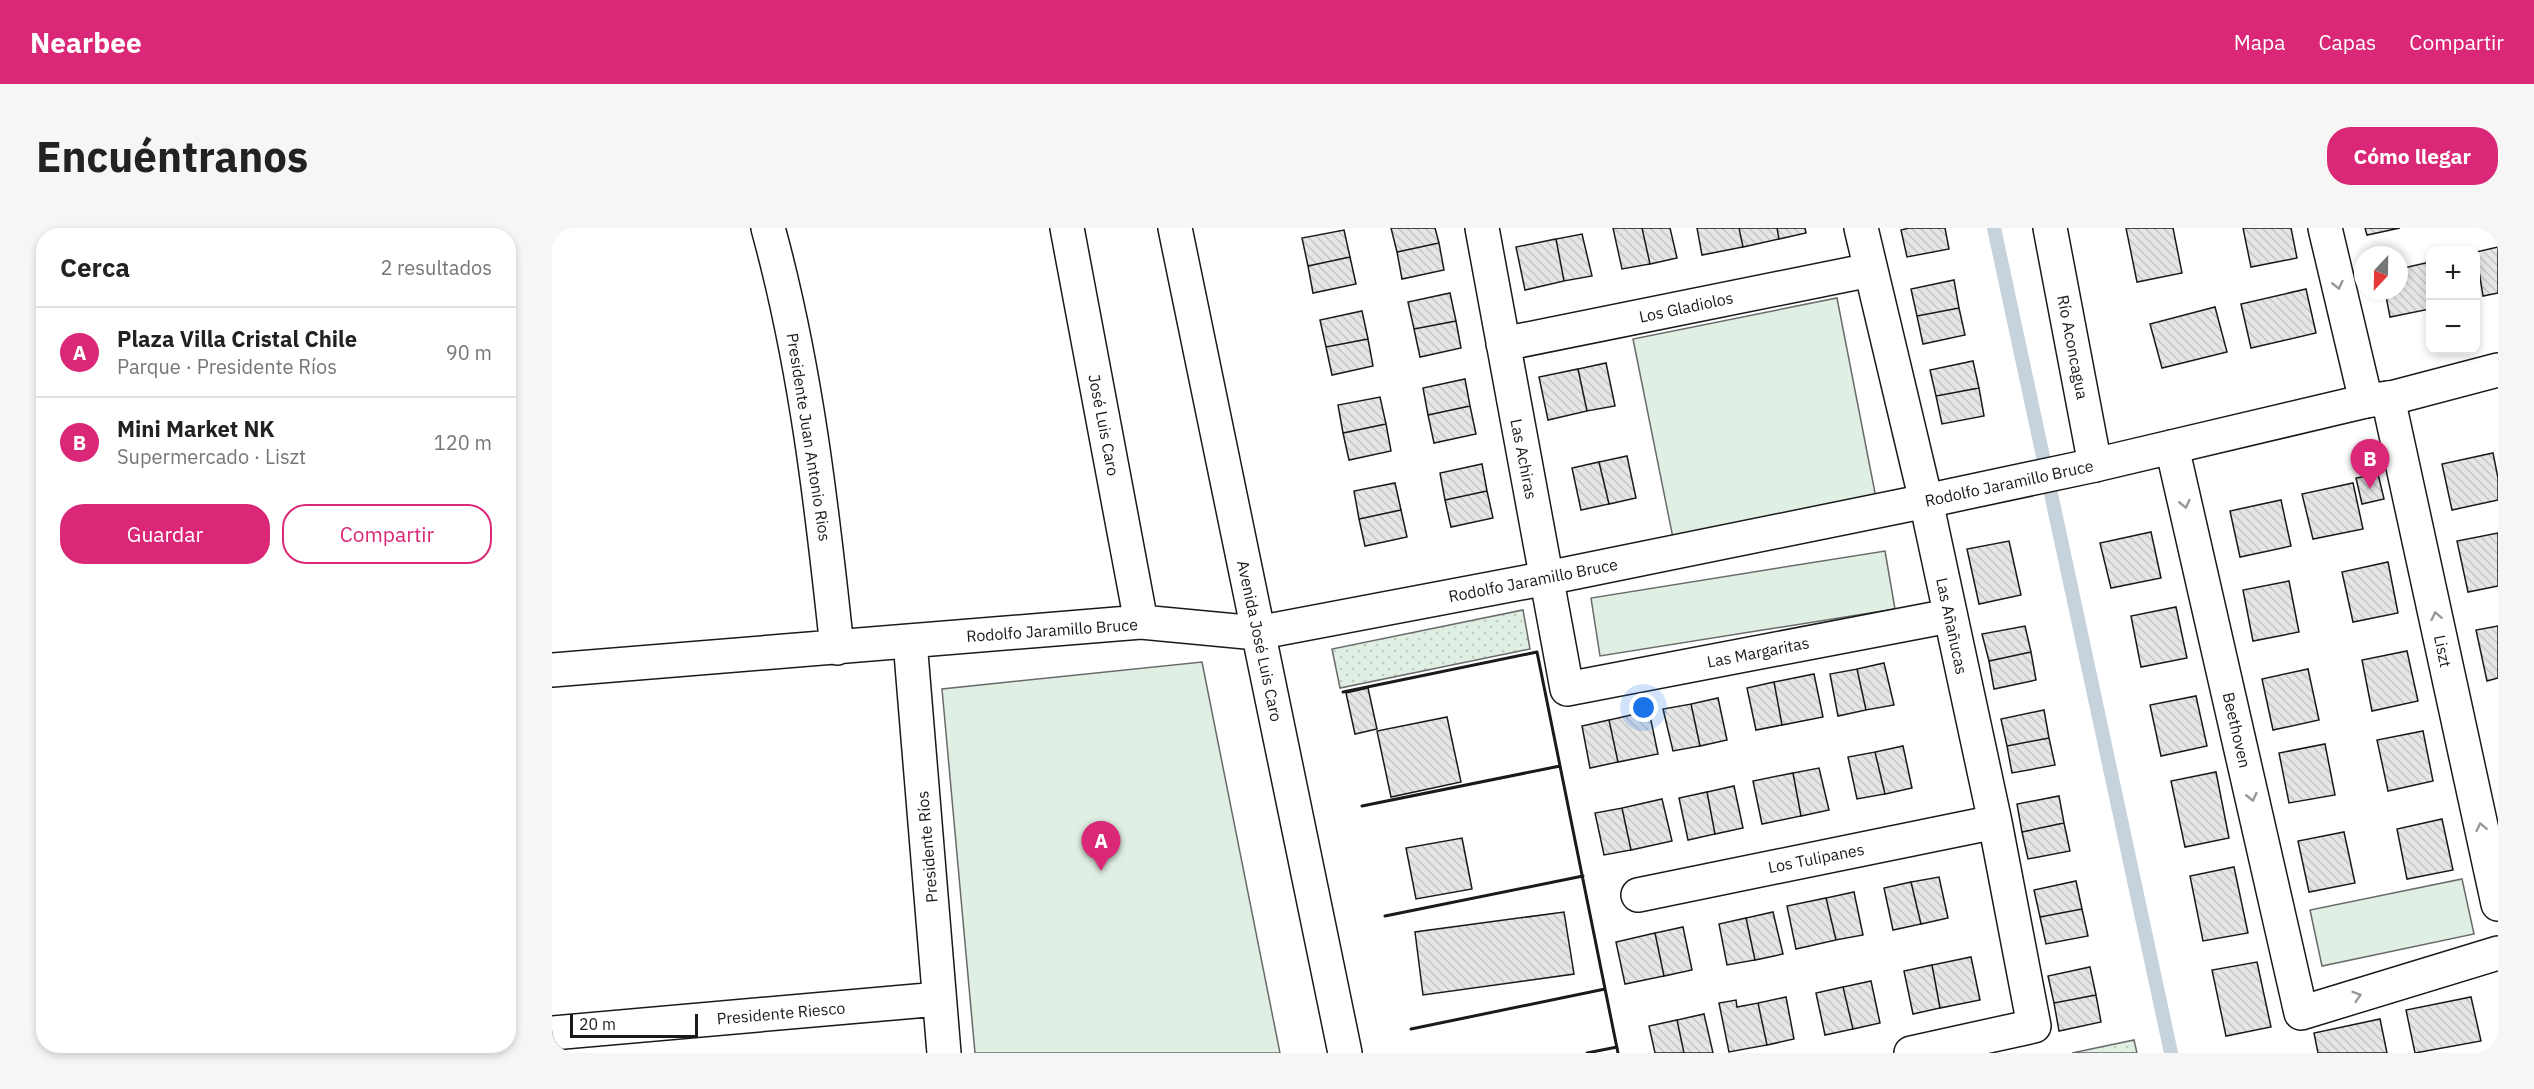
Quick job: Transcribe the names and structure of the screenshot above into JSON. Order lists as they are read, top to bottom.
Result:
{
  "streets": {
    "street": [
      "Los Gladiolos",
      "Río Aconcagua",
      "José Luis Caro",
      "Presidente Juan Antonio Rios",
      "Las Achiras",
      "Rodolfo Jaramillo Bruce",
      "Las Añañucas",
      "Avenida José Luis Caro",
      "Liszt",
      "Las Margaritas",
      "Beethoven",
      "Presidente Ríos",
      "Los Tulipanes",
      "Presidente Riesco"
    ]
  },
  "crossings": [
    ["Los Gladiolos", "Las Achiras"],
    ["Los Gladiolos", "Las Añañucas"],
    ["Río Aconcagua", "Rodolfo Jaramillo Bruce"],
    ["José Luis Caro", "Rodolfo Jaramillo Bruce"],
    ["Presidente Juan Antonio Rios", "Rodolfo Jaramillo Bruce"],
    ["Las Achiras", "Rodolfo Jaramillo Bruce"],
    ["Las Achiras", "Las Margaritas"],
    ["Rodolfo Jaramillo Bruce", "Las Añañucas"],
    ["Rodolfo Jaramillo Bruce", "Avenida José Luis Caro"],
    ["Rodolfo Jaramillo Bruce", "Liszt"],
    ["Rodolfo Jaramillo Bruce", "Beethoven"],
    ["Rodolfo Jaramillo Bruce", "Presidente Ríos"],
    ["Las Añañucas", "Las Margaritas"],
    ["Las Añañucas", "Los Tulipanes"],
    ["Presidente Ríos", "Presidente Riesco"]
  ],
  "scale_bar": "20 m",
  "north": "bottom",
  "page": {
    "header": "Nearbee",
    "nav": ["Mapa", "Capas", "Compartir"],
    "buttons": [
      "Cómo llegar",
      ["Guardar", "Compartir"]
    ],
    "title": "Encuéntranos",
    "heading": ["Cerca", "2 resultados"],
    "map_buttons": ["+", "−"],
    "list": [
      {
        "mark": "A",
        "name": "Plaza Villa Cristal Chile",
        "note": "Parque · Presidente Ríos",
        "value": "90 m"
      },
      {
        "mark": "B",
        "name": "Mini Market NK",
        "note": "Supermercado · Liszt",
        "value": "120 m"
      }
    ],
    "pins": ["B", "A"],
    "scale": "20 m"
  }
}
